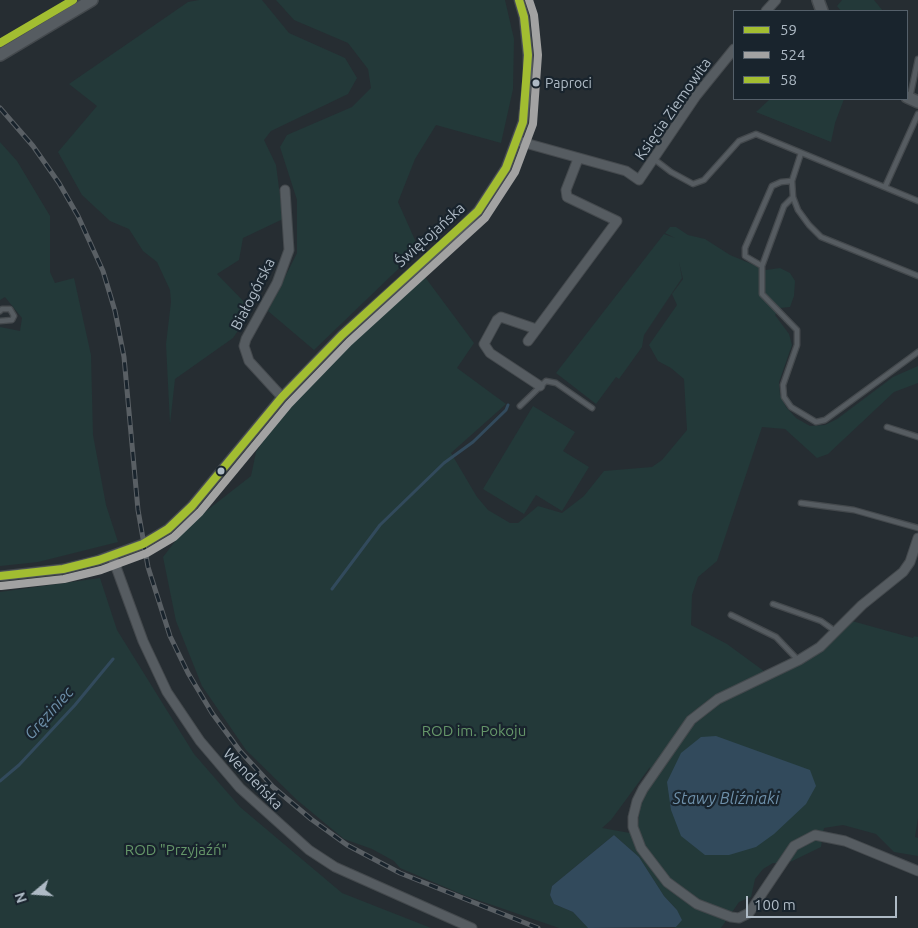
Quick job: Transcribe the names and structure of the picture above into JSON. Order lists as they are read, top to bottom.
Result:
{
  "streets": {
    "street": [
      "Księcia Ziemowita",
      "Świętojańska",
      "Białogórska",
      "Wendeńska"
    ]
  },
  "crossings": [
    ["Księcia Ziemowita", "Świętojańska"],
    ["Świętojańska", "Białogórska"],
    ["Świętojańska", "Wendeńska"]
  ],
  "water": ["Gręziniec", "Stawy Bliźniaki"],
  "parks": ["ROD im. Pokoju", "ROD \"Przyjaźń\""],
  "places": ["Paproci"],
  "lines": ["transit line 59", "transit line 524", "transit line 58"],
  "legend": ["59", "524", "58"],
  "scale_bar": "100 m",
  "north": "left"
}
